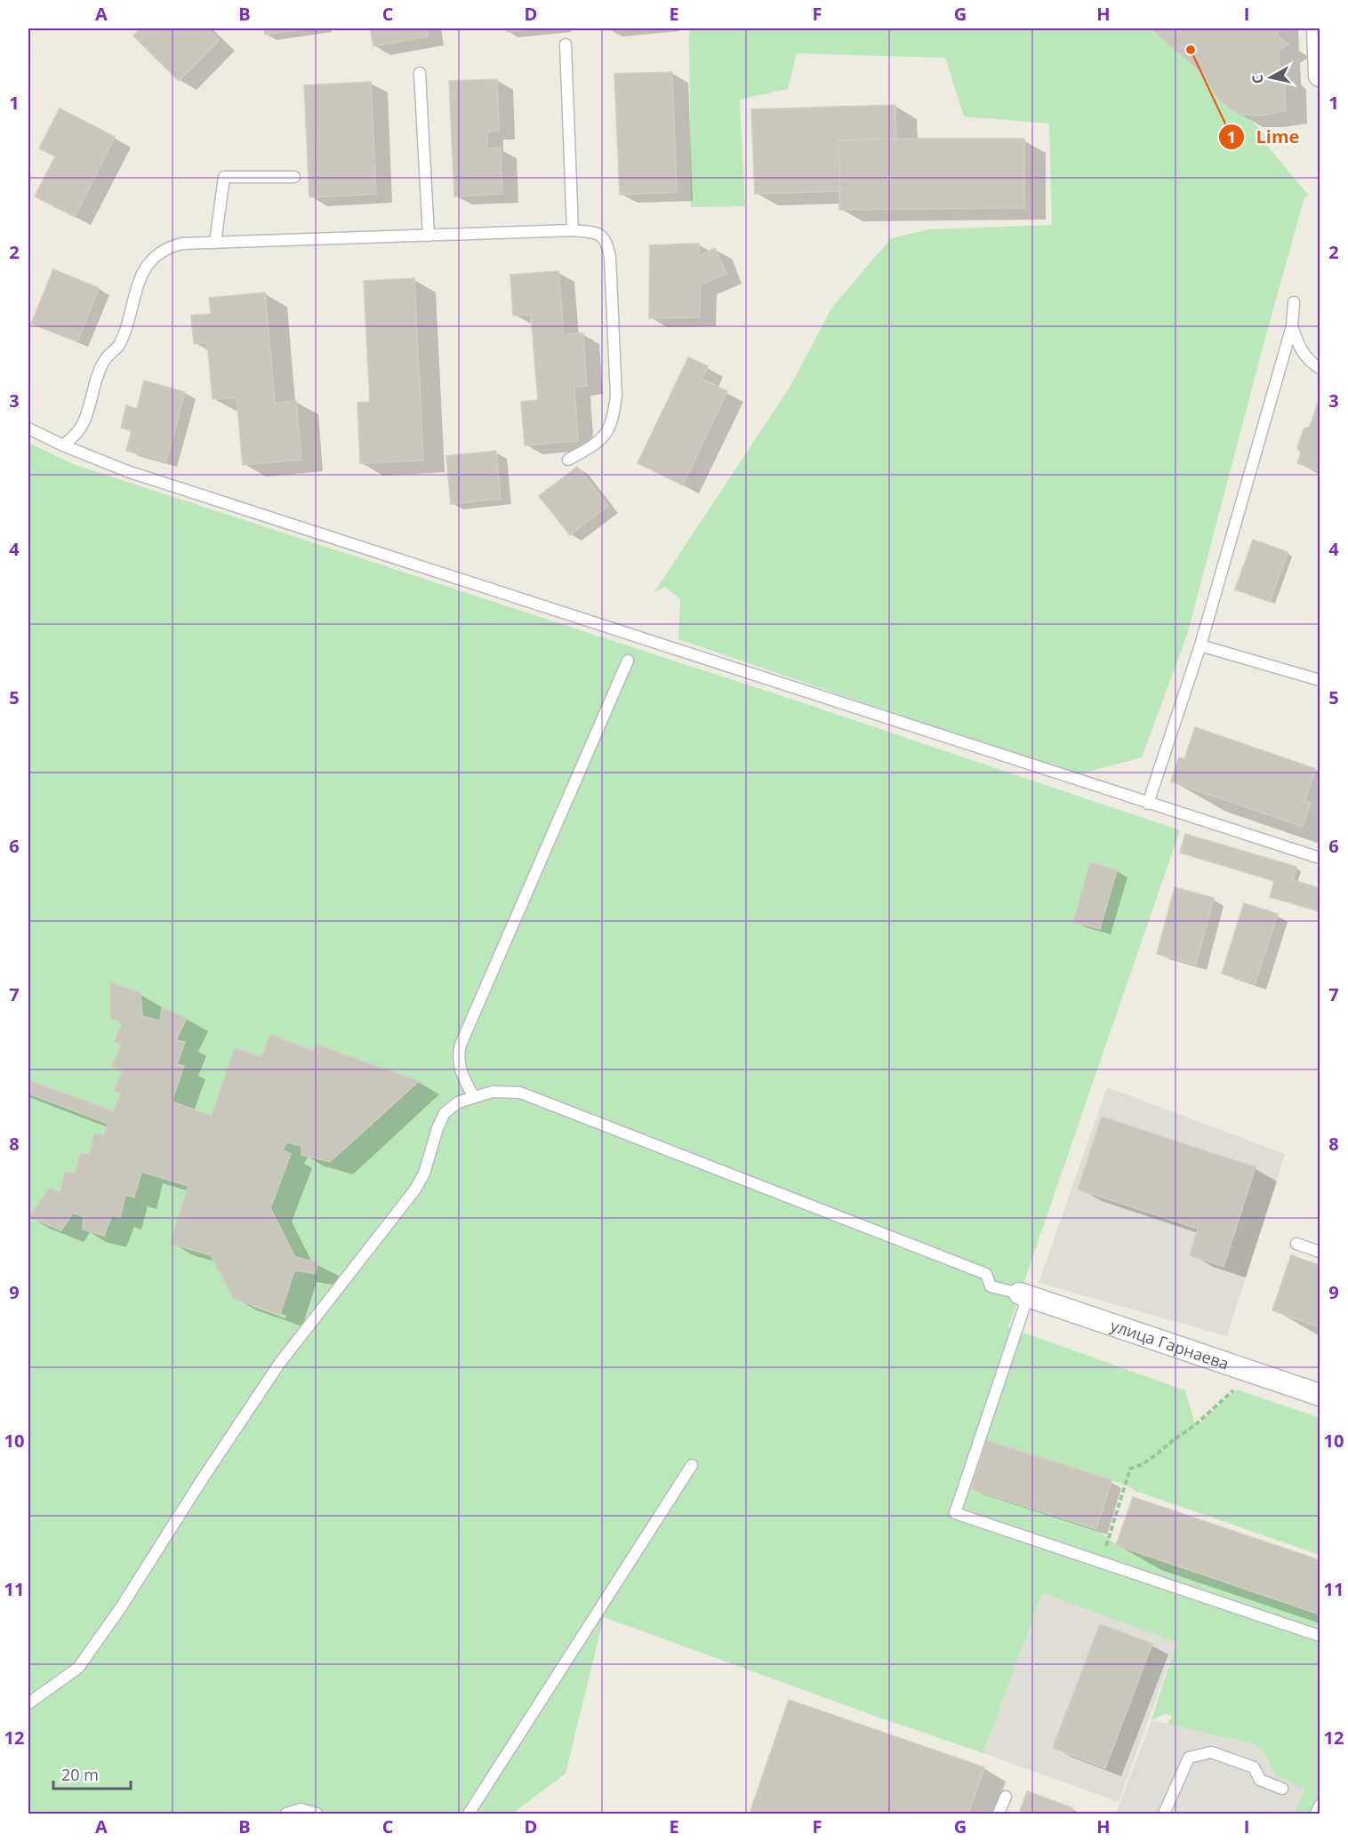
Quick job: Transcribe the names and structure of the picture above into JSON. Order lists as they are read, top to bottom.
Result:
{
  "streets": {
    "street": ["улица Гарнаева"]
  },
  "places": ["Lime"],
  "scale_bar": "20 m",
  "north": "left",
  "grid": {
    "columns": [
      "A",
      "B",
      "C",
      "D",
      "E",
      "F",
      "G",
      "H",
      "I"
    ],
    "rows": [
      "1",
      "2",
      "3",
      "4",
      "5",
      "6",
      "7",
      "8",
      "9",
      "10",
      "11",
      "12"
    ]
  }
}
